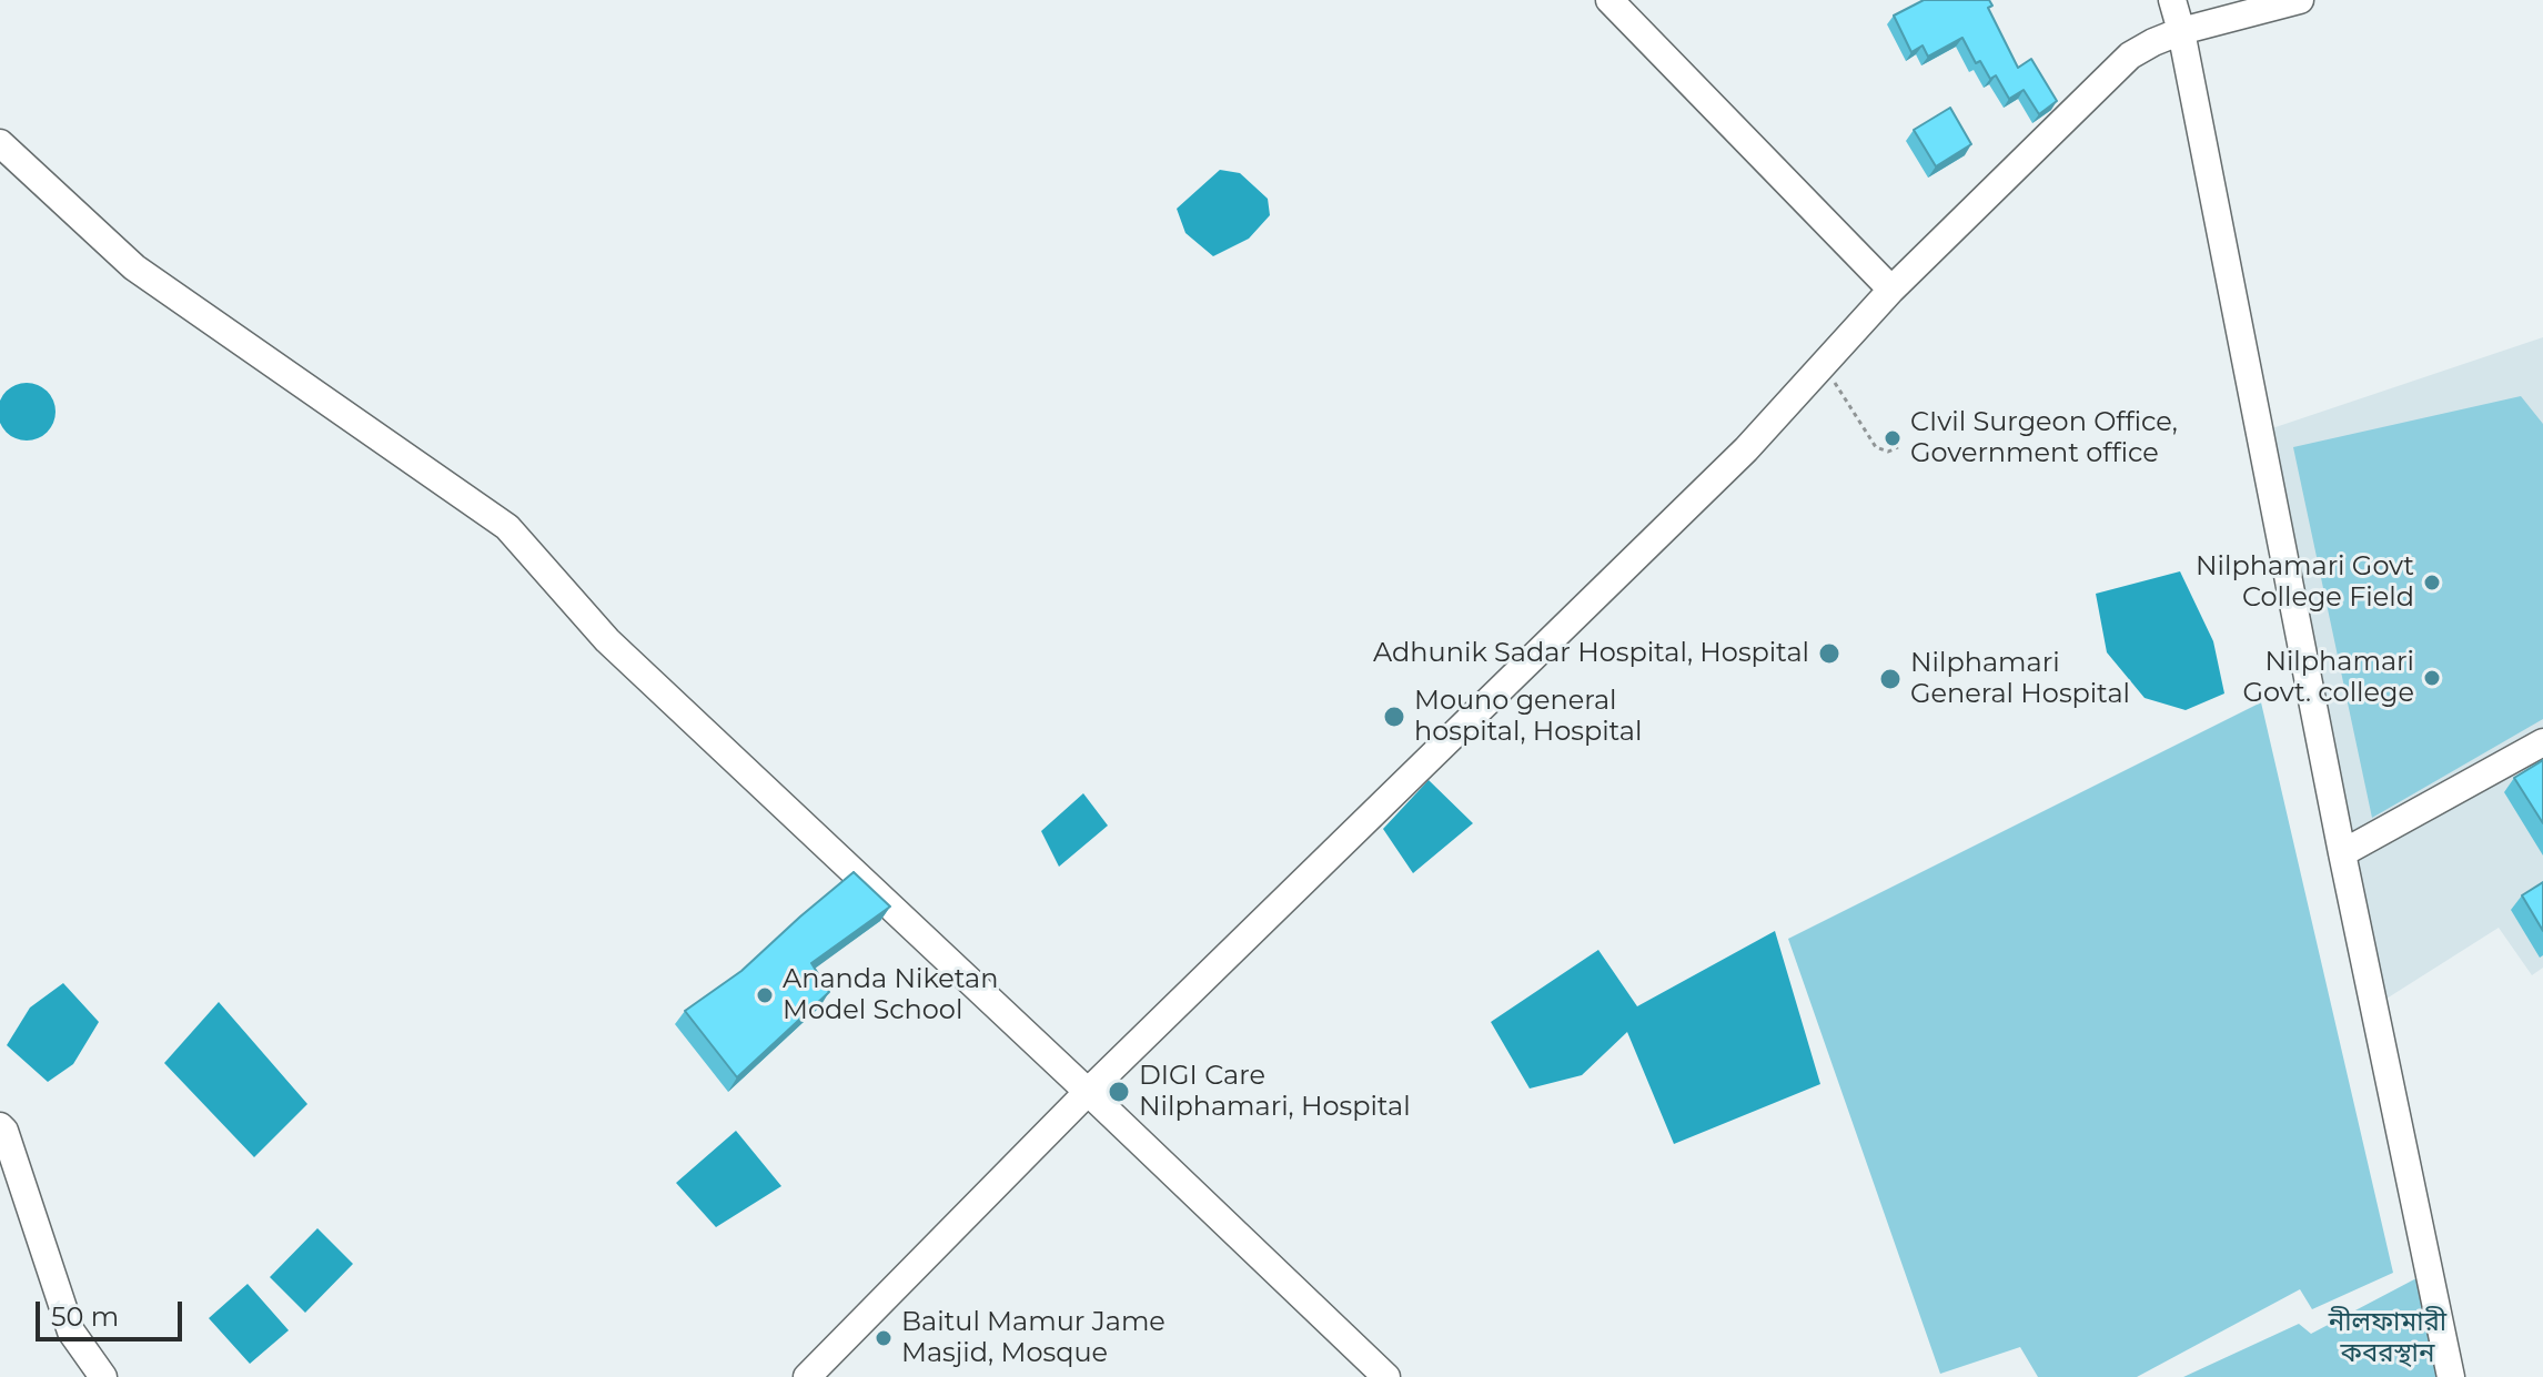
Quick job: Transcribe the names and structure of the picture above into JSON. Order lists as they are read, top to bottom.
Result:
{
  "parks": ["নীলফামারী কবরস্থান"],
  "places": [
    "CIvil Surgeon Office, Government office",
    "Nilphamari Govt College Field",
    "Adhunik Sadar Hospital, Hospital",
    "Nilphamari Govt. college",
    "Nilphamari General Hospital",
    "Mouno general hospital, Hospital",
    "Ananda Niketan Model School",
    "DIGI Care Nilphamari, Hospital",
    "Baitul Mamur Jame Masjid, Mosque"
  ],
  "scale_bar": "50 m"
}
